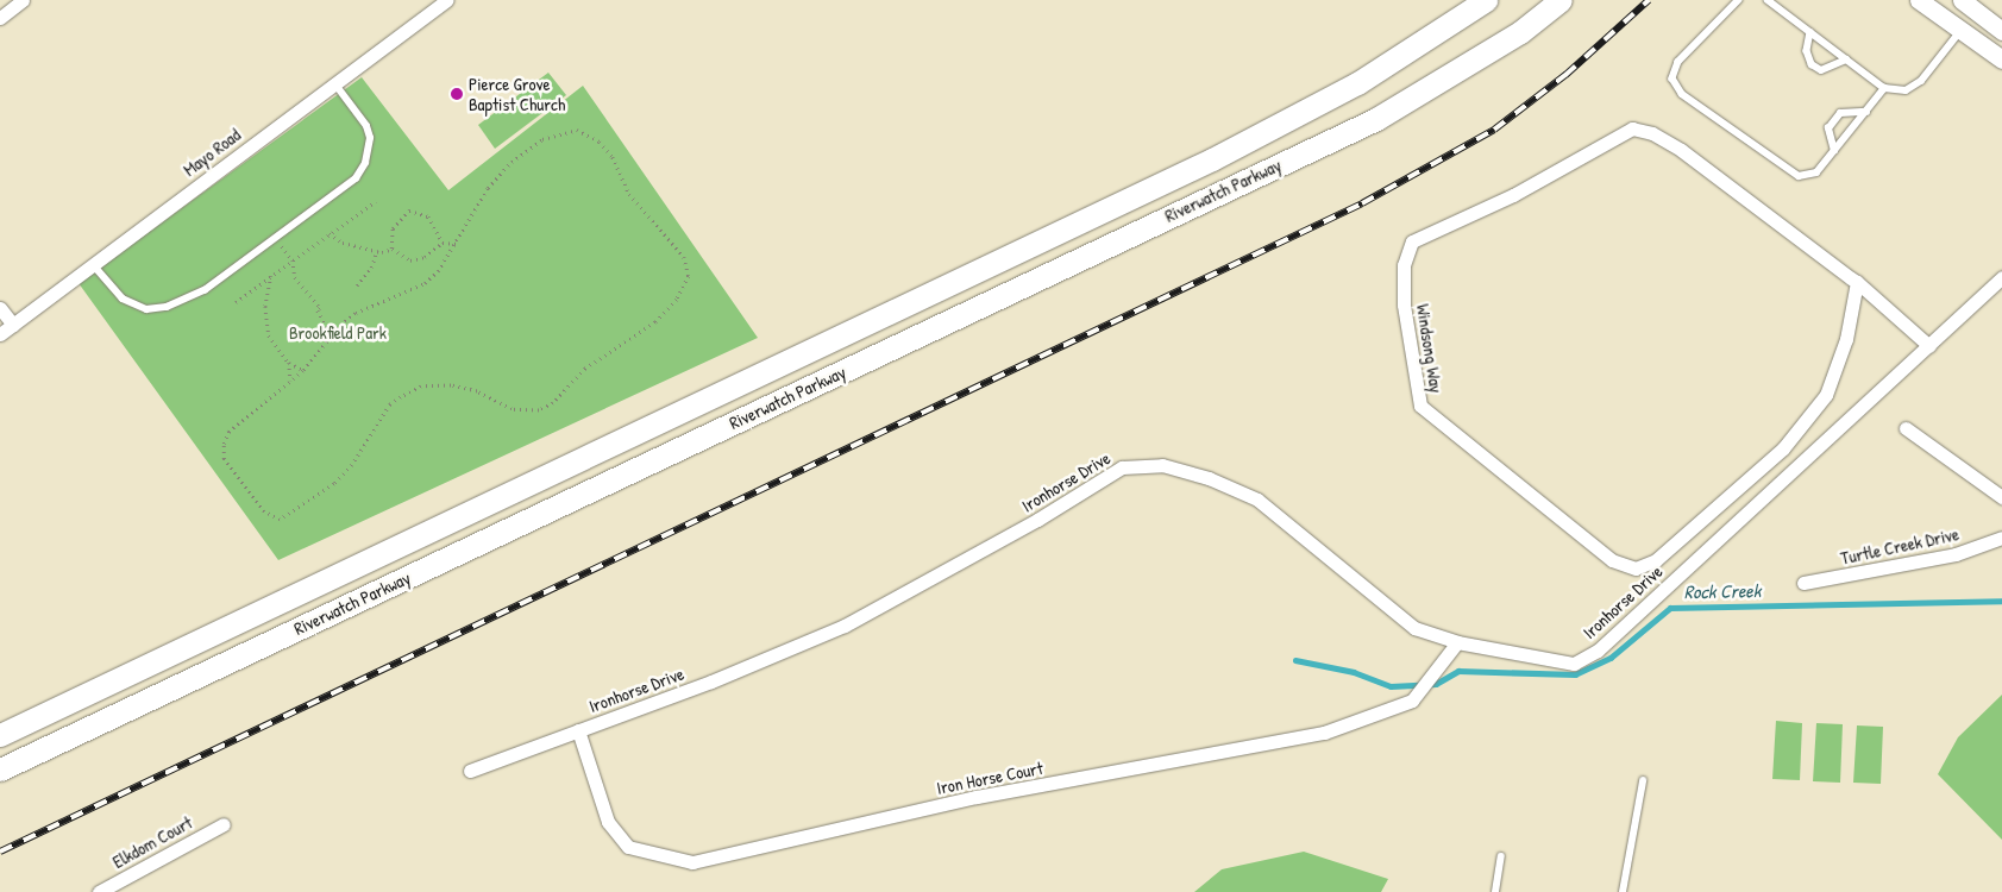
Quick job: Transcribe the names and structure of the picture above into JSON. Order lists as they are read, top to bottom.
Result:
{
  "streets": {
    "main road": ["Riverwatch Parkway"],
    "street": [
      "Mayo Road",
      "Windsong Way",
      "Ironhorse Drive",
      "Turtle Creek Drive",
      "Iron Horse Court",
      "Elkdom Court"
    ]
  },
  "crossings": [
    ["Windsong Way", "Ironhorse Drive"],
    ["Ironhorse Drive", "Iron Horse Court"]
  ],
  "water": ["Rock Creek"],
  "parks": ["Brookfield Park"],
  "places": ["Pierce Grove Baptist Church"]
}
